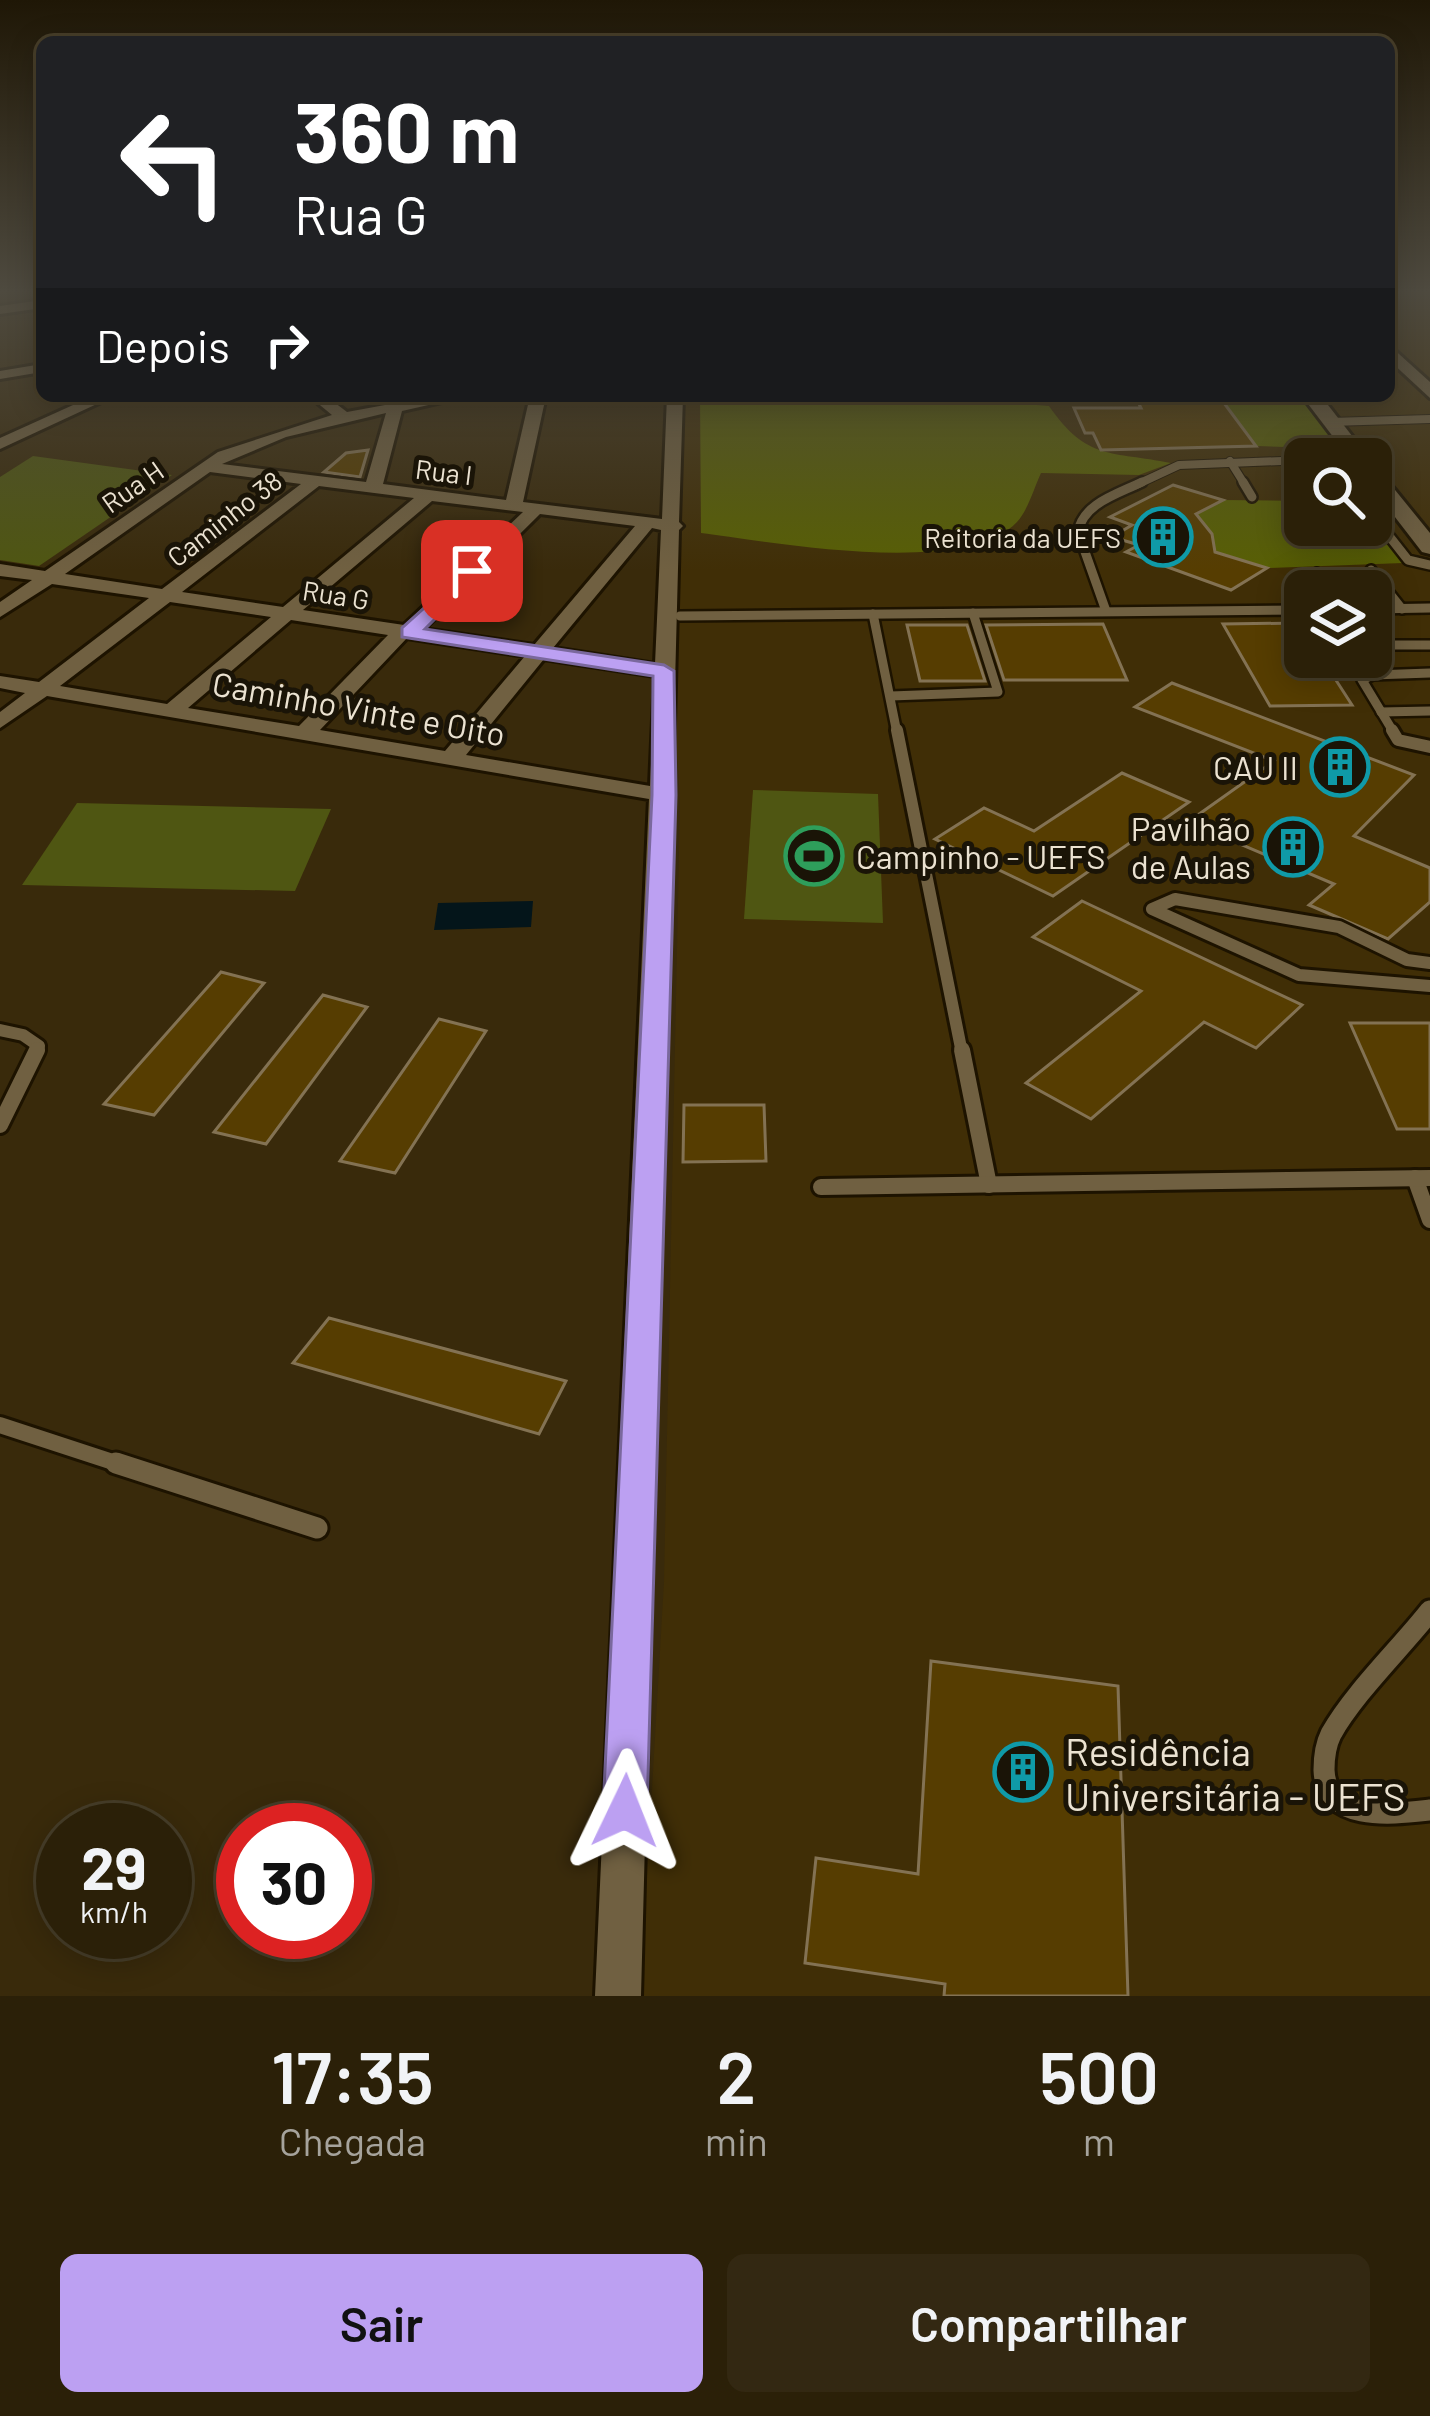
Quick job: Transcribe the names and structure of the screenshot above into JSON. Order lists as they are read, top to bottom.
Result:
{
  "streets": {
    "street": [
      "Rua I",
      "Rua H",
      "Caminho 38",
      "Rua G",
      "Caminho Vinte e Oito"
    ]
  },
  "crossings": [
    ["Rua I", "Rua H"],
    ["Rua I", "Caminho 38"],
    ["Rua H", "Rua G"],
    ["Caminho 38", "Rua G"],
    ["Caminho 38", "Caminho Vinte e Oito"]
  ],
  "places": {
    "building": [
      "Reitoria da UEFS",
      "CAU II",
      "Pavilhão de Aulas",
      "Residência Universitária - UEFS"
    ],
    "sports": ["Campinho - UEFS"]
  },
  "page": {
    "turn": ["360 m", "Rua G"],
    "then": "Depois",
    "speed": "29 km/h",
    "limit": "30",
    "eta": [
      "17:35",
      "Chegada",
      "2",
      "min",
      "500",
      "m"
    ],
    "buttons": ["Sair", "Compartilhar"]
  }
}
